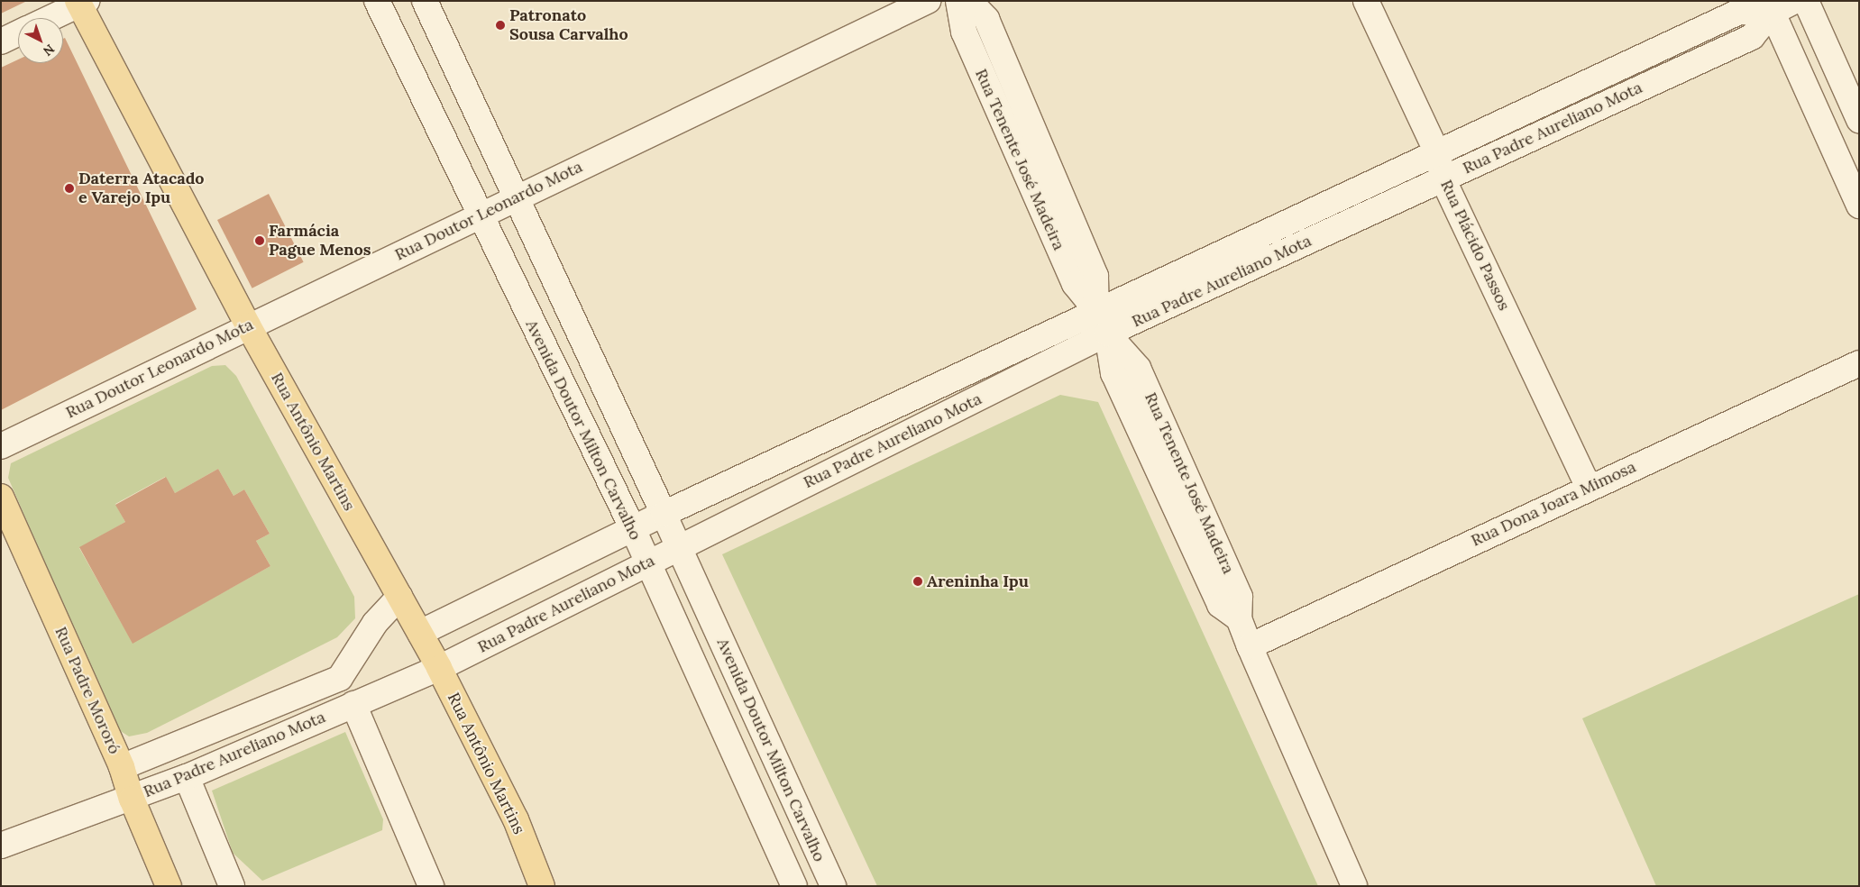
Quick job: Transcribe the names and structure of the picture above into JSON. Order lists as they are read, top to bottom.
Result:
{
  "streets": {
    "main road": ["Rua Antônio Martins", "Rua Padre Mororó"],
    "street": [
      "Rua Padre Aureliano Mota",
      "Rua Tenente José Madeira",
      "Rua Doutor Leonardo Mota",
      "Rua Plácido Passos",
      "Avenida Doutor Milton Carvalho",
      "Rua Dona Joara Mimosa"
    ]
  },
  "crossings": [
    ["Rua Padre Aureliano Mota", "Rua Tenente José Madeira"],
    ["Rua Padre Aureliano Mota", "Rua Plácido Passos"],
    ["Rua Padre Aureliano Mota", "Avenida Doutor Milton Carvalho"],
    ["Rua Padre Aureliano Mota", "Rua Antônio Martins"],
    ["Rua Padre Aureliano Mota", "Rua Padre Mororó"],
    ["Rua Tenente José Madeira", "Rua Dona Joara Mimosa"],
    ["Rua Doutor Leonardo Mota", "Avenida Doutor Milton Carvalho"],
    ["Rua Doutor Leonardo Mota", "Rua Antônio Martins"],
    ["Rua Plácido Passos", "Rua Dona Joara Mimosa"]
  ],
  "places": [
    "Patronato Sousa Carvalho",
    "Daterra Atacado e Varejo Ipu",
    "Farmácia Pague Menos",
    "Areninha Ipu"
  ],
  "north": "bottom right"
}
